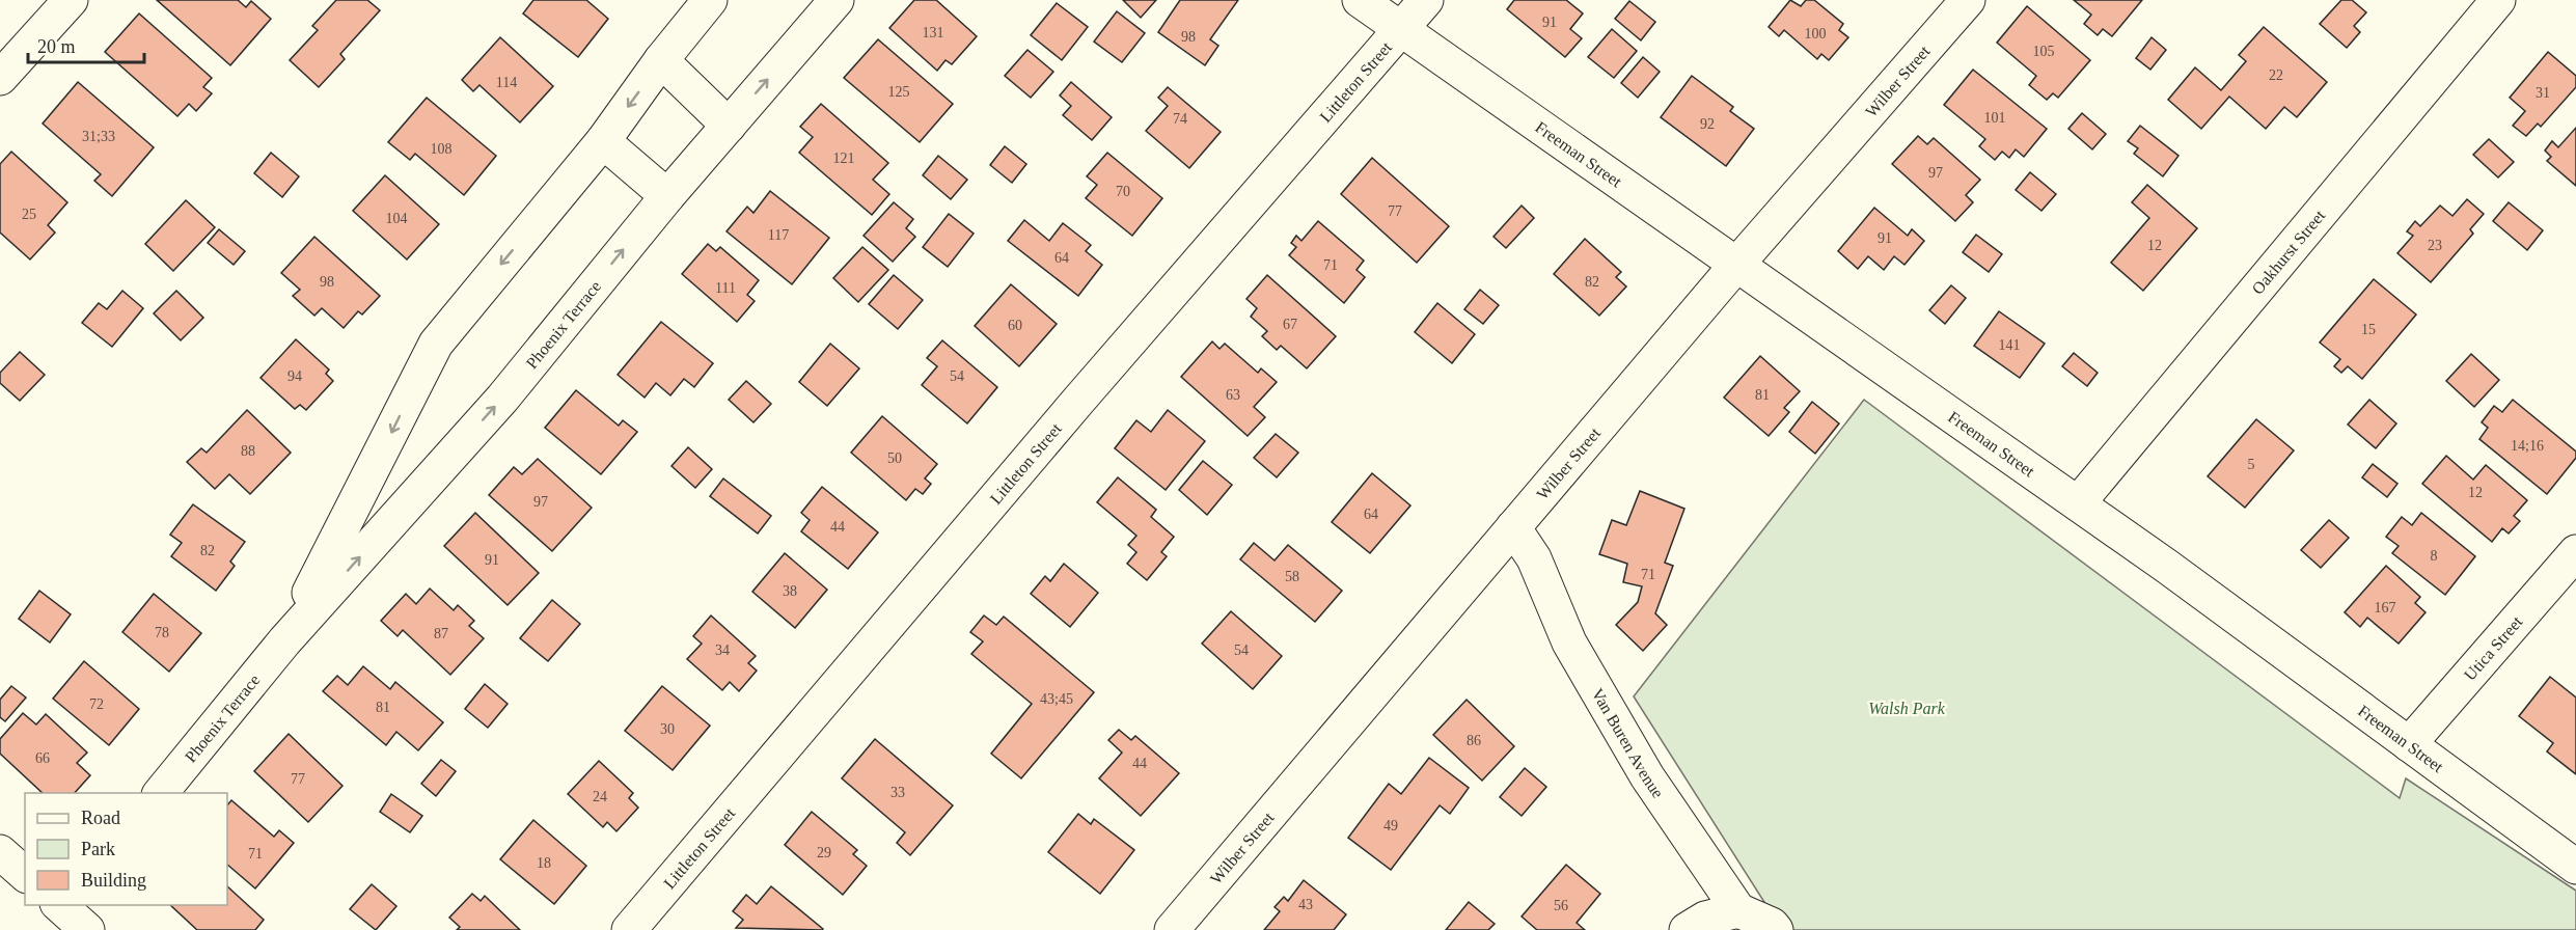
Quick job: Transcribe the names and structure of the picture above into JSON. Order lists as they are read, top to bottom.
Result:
{
  "streets": {
    "street": [
      "Wilber Street",
      "Littleton Street",
      "Freeman Street",
      "Oakhurst Street",
      "Phoenix Terrace",
      "Utica Street",
      "Van Buren Avenue"
    ]
  },
  "crossings": [
    ["Wilber Street", "Freeman Street"],
    ["Wilber Street", "Van Buren Avenue"],
    ["Littleton Street", "Freeman Street"],
    ["Freeman Street", "Oakhurst Street"],
    ["Freeman Street", "Utica Street"]
  ],
  "parks": ["Walsh Park"],
  "house_numbers": [
    "91",
    "131",
    "100",
    "98",
    "105",
    "22",
    "114",
    "125",
    "31",
    "101",
    "74",
    "92",
    "31;33",
    "108",
    "121",
    "97",
    "70",
    "77",
    "25",
    "104",
    "117",
    "91",
    "12",
    "23",
    "64",
    "71",
    "98",
    "82",
    "111",
    "67",
    "60",
    "15",
    "141",
    "94",
    "54",
    "63",
    "81",
    "14;16",
    "88",
    "50",
    "5",
    "12",
    "97",
    "64",
    "44",
    "82",
    "8",
    "91",
    "71",
    "58",
    "38",
    "167",
    "78",
    "87",
    "34",
    "54",
    "43;45",
    "72",
    "81",
    "30",
    "86",
    "66",
    "44",
    "77",
    "33",
    "24",
    "49",
    "29",
    "71",
    "18",
    "43",
    "56"
  ],
  "legend": ["Road", "Park", "Building"],
  "scale_bar": "20 m"
}
